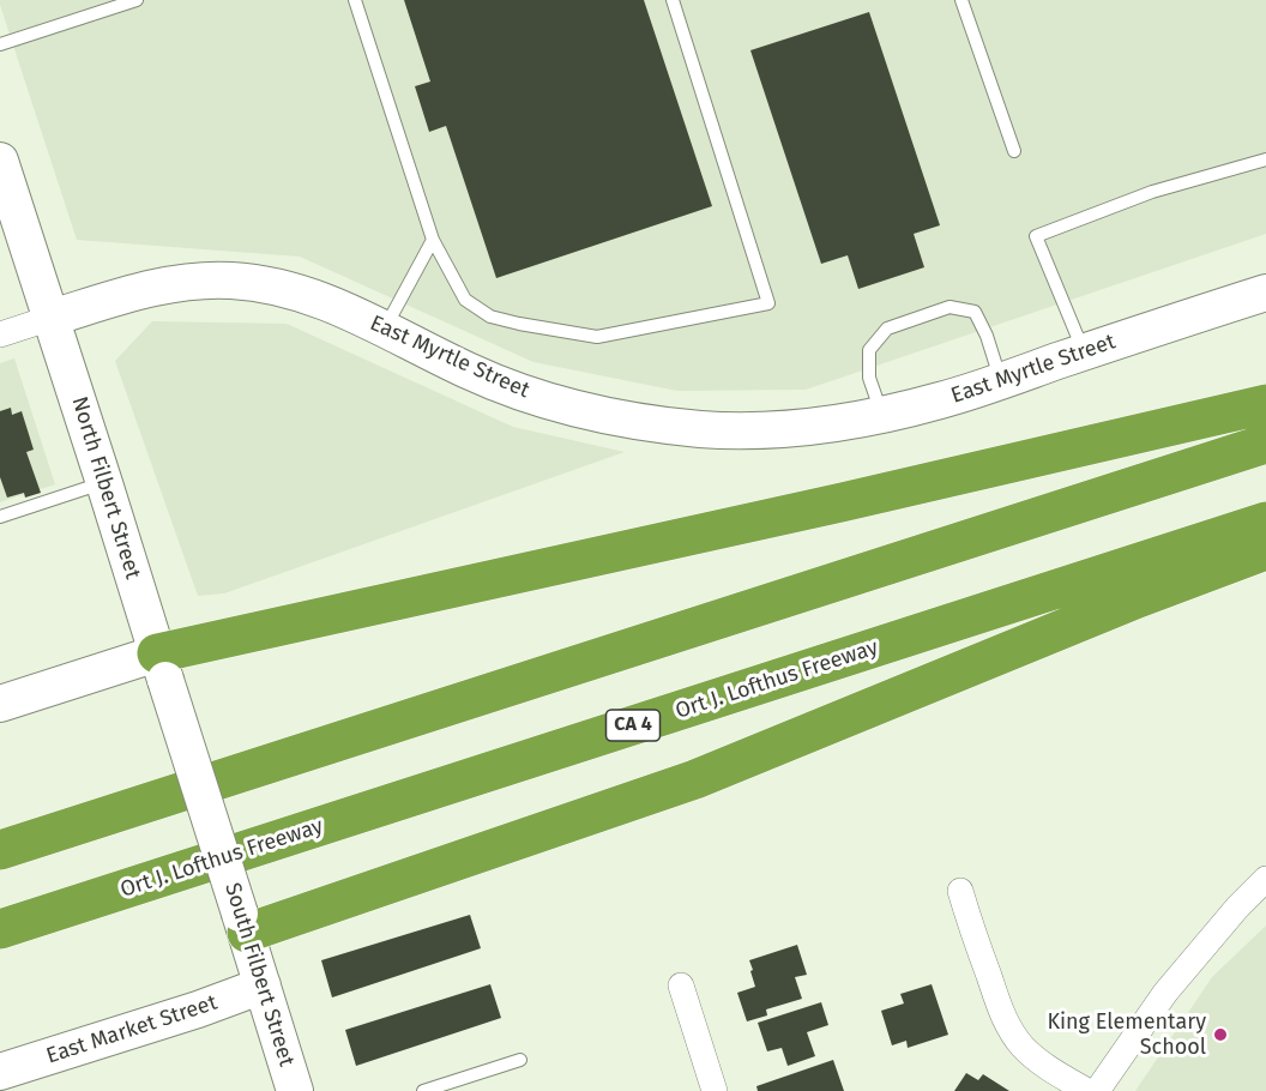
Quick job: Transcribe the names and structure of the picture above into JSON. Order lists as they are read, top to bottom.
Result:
{
  "streets": {
    "highway": ["Ort J. Lofthus Freeway", "CA 4"],
    "street": [
      "East Myrtle Street",
      "North Filbert Street",
      "South Filbert Street",
      "East Market Street"
    ]
  },
  "crossings": [
    ["East Myrtle Street", "North Filbert Street"],
    ["North Filbert Street", "South Filbert Street"],
    ["South Filbert Street", "East Market Street"]
  ],
  "places": ["King Elementary School"]
}
